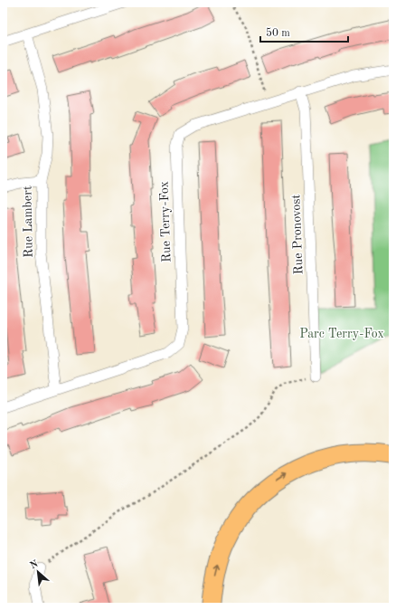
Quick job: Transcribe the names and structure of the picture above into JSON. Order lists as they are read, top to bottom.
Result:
{
  "streets": {
    "street": ["Rue Lambert", "Rue Terry-Fox", "Rue Pronovost"]
  },
  "crossings": [
    ["Rue Lambert", "Rue Terry-Fox"],
    ["Rue Terry-Fox", "Rue Pronovost"]
  ],
  "parks": ["Parc Terry-Fox"],
  "scale_bar": "50 m",
  "north": "top left"
}
